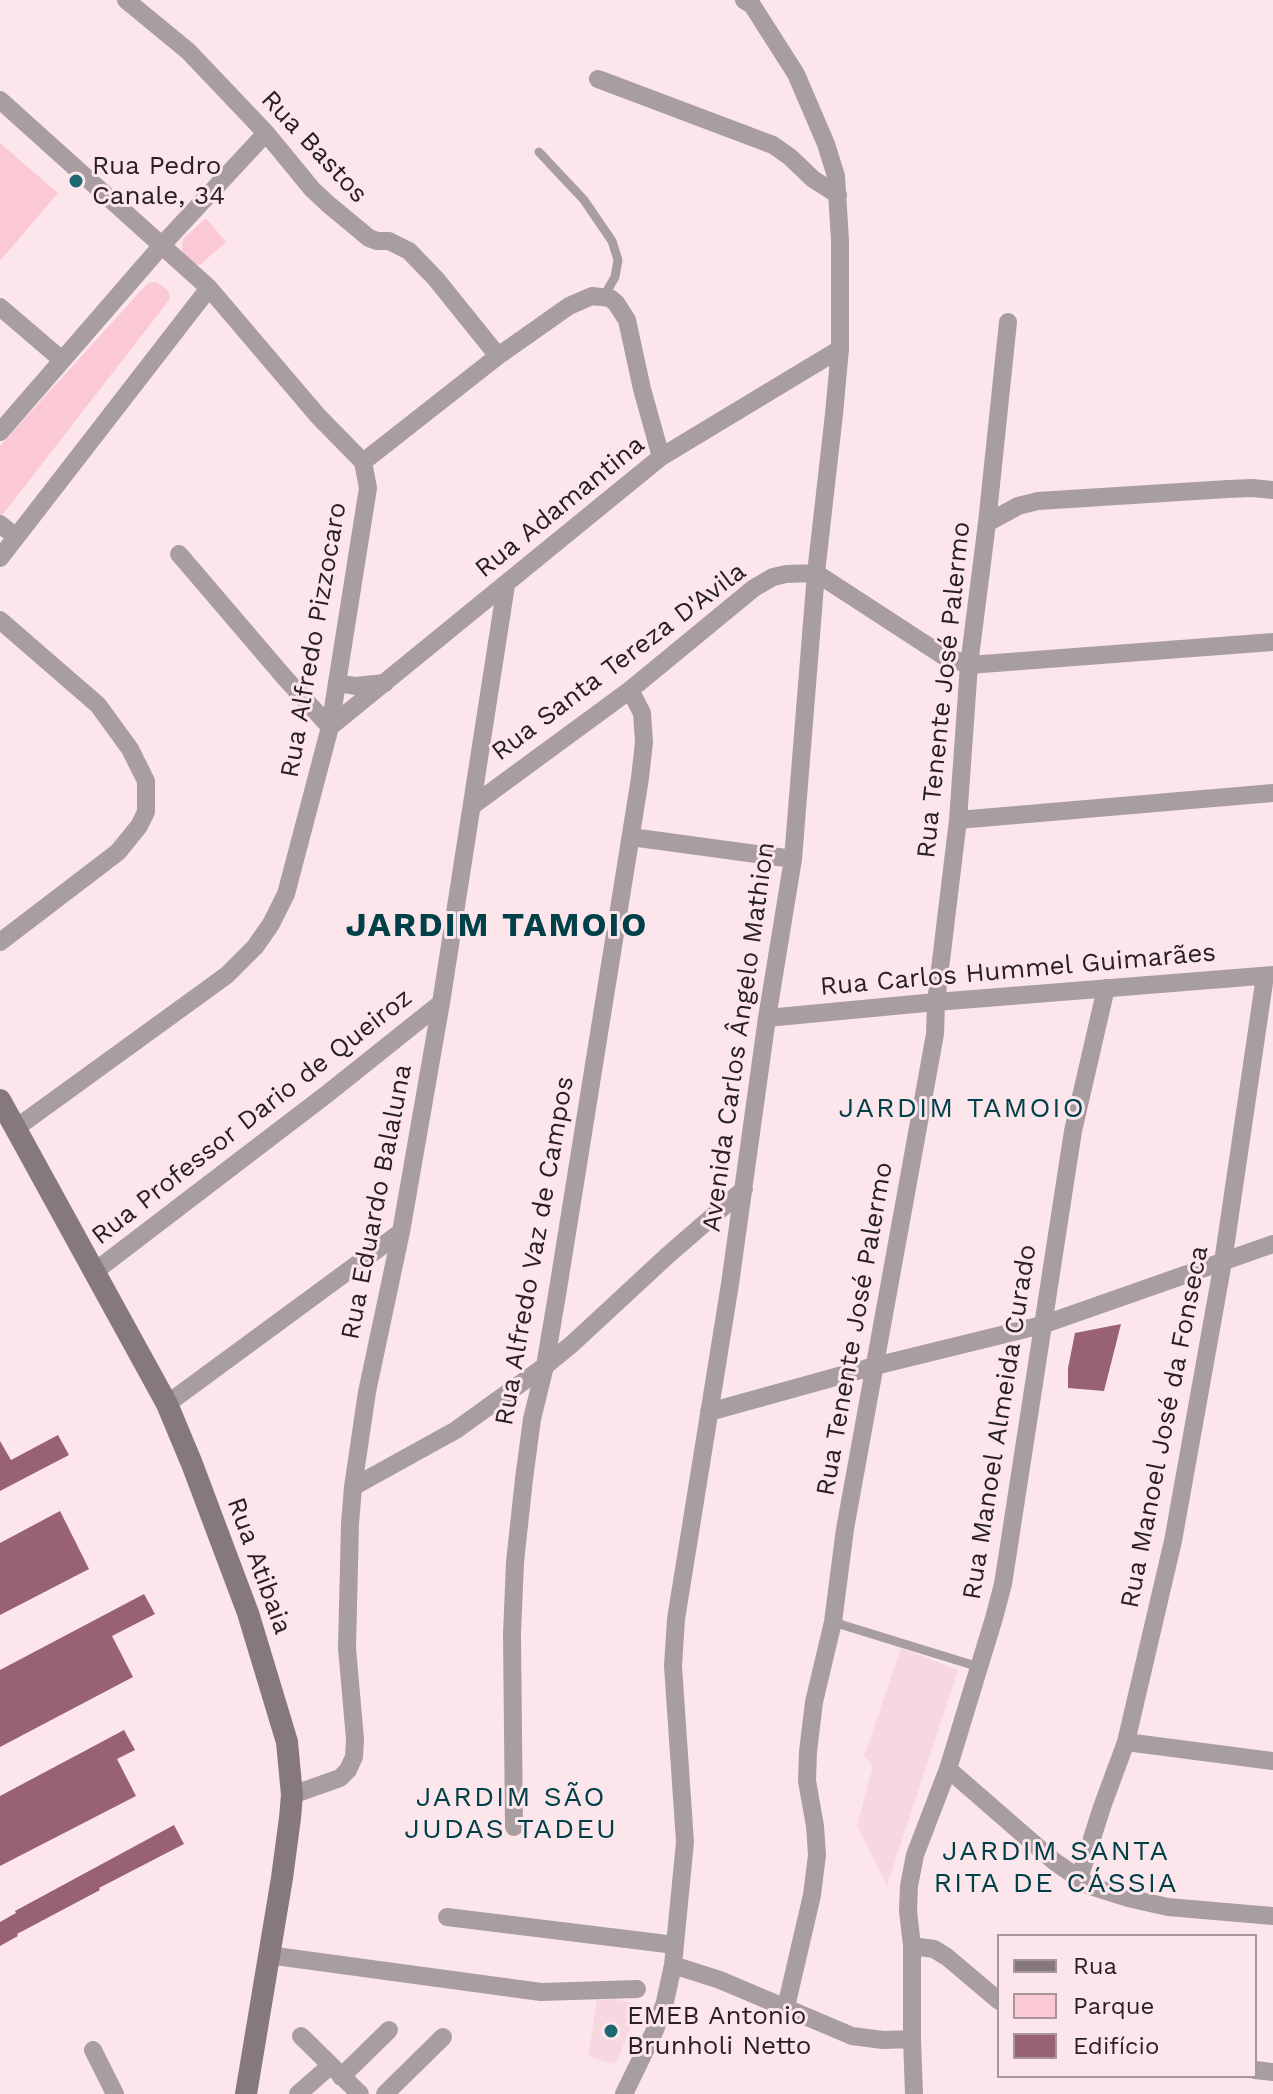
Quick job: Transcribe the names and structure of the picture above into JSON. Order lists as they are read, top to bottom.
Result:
{
  "streets": {
    "main road": ["Rua Atibaia"],
    "street": [
      "Rua Bastos",
      "Rua Adamantina",
      "Rua Alfredo Pizzocaro",
      "Rua Santa Tereza D'Avila",
      "Rua Tenente José Palermo",
      "Rua Carlos Hummel Guimarães",
      "Avenida Carlos Ângelo Mathion",
      "Rua Professor Dario de Queiroz",
      "Rua Eduardo Balaluna",
      "Rua Alfredo Vaz de Campos",
      "Rua Manoel Almeida Curado",
      "Rua Manoel José da Fonseca"
    ]
  },
  "crossings": [
    ["Rua Adamantina", "Rua Alfredo Pizzocaro"],
    ["Rua Adamantina", "Avenida Carlos Ângelo Mathion"],
    ["Rua Adamantina", "Rua Eduardo Balaluna"],
    ["Rua Alfredo Pizzocaro", "Rua Atibaia"],
    ["Rua Santa Tereza D'Avila", "Avenida Carlos Ângelo Mathion"],
    ["Rua Santa Tereza D'Avila", "Rua Eduardo Balaluna"],
    ["Rua Santa Tereza D'Avila", "Rua Alfredo Vaz de Campos"],
    ["Rua Tenente José Palermo", "Rua Carlos Hummel Guimarães"],
    ["Rua Carlos Hummel Guimarães", "Avenida Carlos Ângelo Mathion"],
    ["Rua Carlos Hummel Guimarães", "Rua Manoel Almeida Curado"],
    ["Rua Carlos Hummel Guimarães", "Rua Manoel José da Fonseca"],
    ["Rua Professor Dario de Queiroz", "Rua Eduardo Balaluna"],
    ["Rua Professor Dario de Queiroz", "Rua Atibaia"],
    ["Rua Eduardo Balaluna", "Rua Atibaia"]
  ],
  "districts": [
    "JARDIM TAMOIO",
    "JARDIM TAMOIO",
    "JARDIM SÃO JUDAS TADEU",
    "JARDIM SANTA RITA DE CÁSSIA"
  ],
  "places": ["Rua Pedro Canale, 34", "EMEB Antonio Brunholi Netto"],
  "legend": ["Rua", "Parque", "Edifício"]
}
